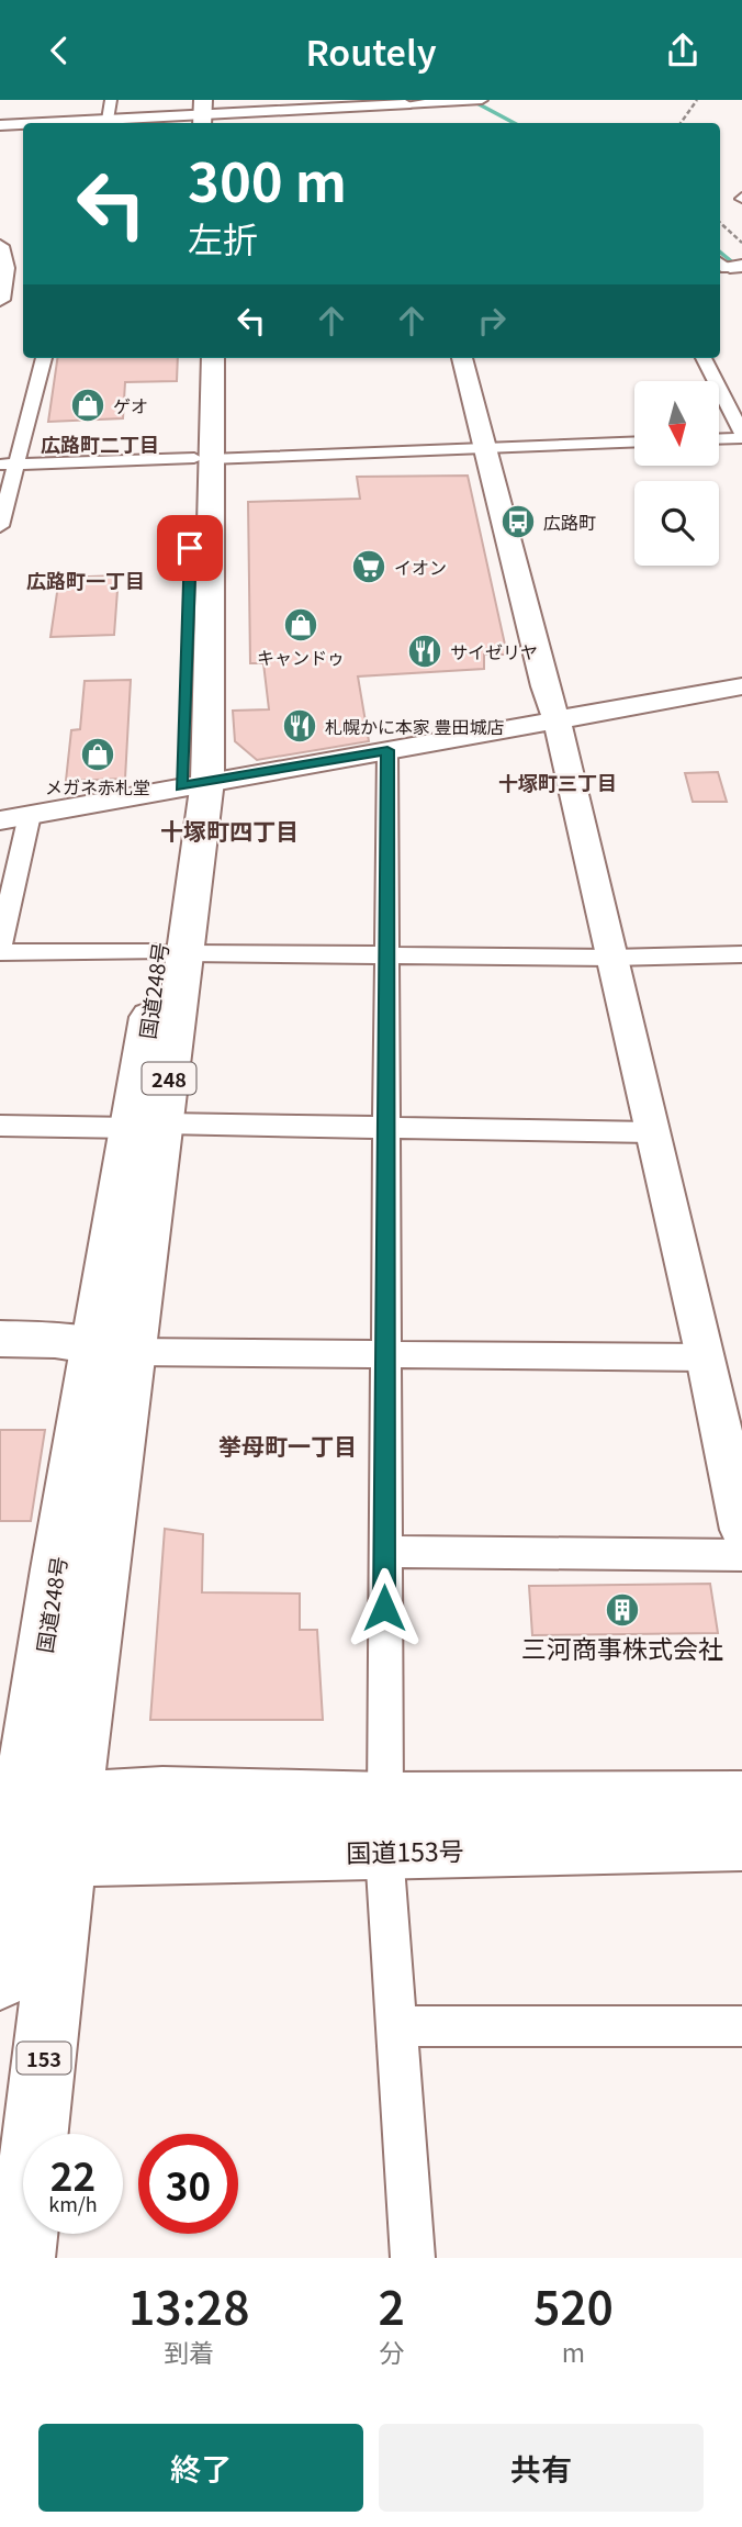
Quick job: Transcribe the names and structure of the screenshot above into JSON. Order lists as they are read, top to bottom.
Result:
{
  "streets": {
    "highway": [
      "国道248号",
      "248",
      "国道153号",
      "153"
    ]
  },
  "crossings": [
    ["国道248号", "国道153号"],
    ["国道248号", "153"],
    ["国道153号", "153"]
  ],
  "districts": [
    "広路町二丁目",
    "広路町一丁目",
    "十塚町三丁目",
    "十塚町四丁目",
    "挙母町一丁目"
  ],
  "places": {
    "shop": ["ゲオ", "キャンドゥ", "メガネ赤札堂"],
    "bus stop": ["広路町"],
    "supermarket": ["イオン"],
    "restaurant": ["サイゼリヤ", "札幌かに本家 豊田城店"],
    "building": ["三河商事株式会社"]
  },
  "north": "bottom",
  "page": {
    "header": "Routely",
    "turn": ["300 m", "左折"],
    "speed": "22 km/h",
    "limit": "30",
    "eta": [
      "13:28",
      "到着",
      "2",
      "分",
      "520",
      "m"
    ],
    "buttons": ["終了", "共有"]
  }
}
